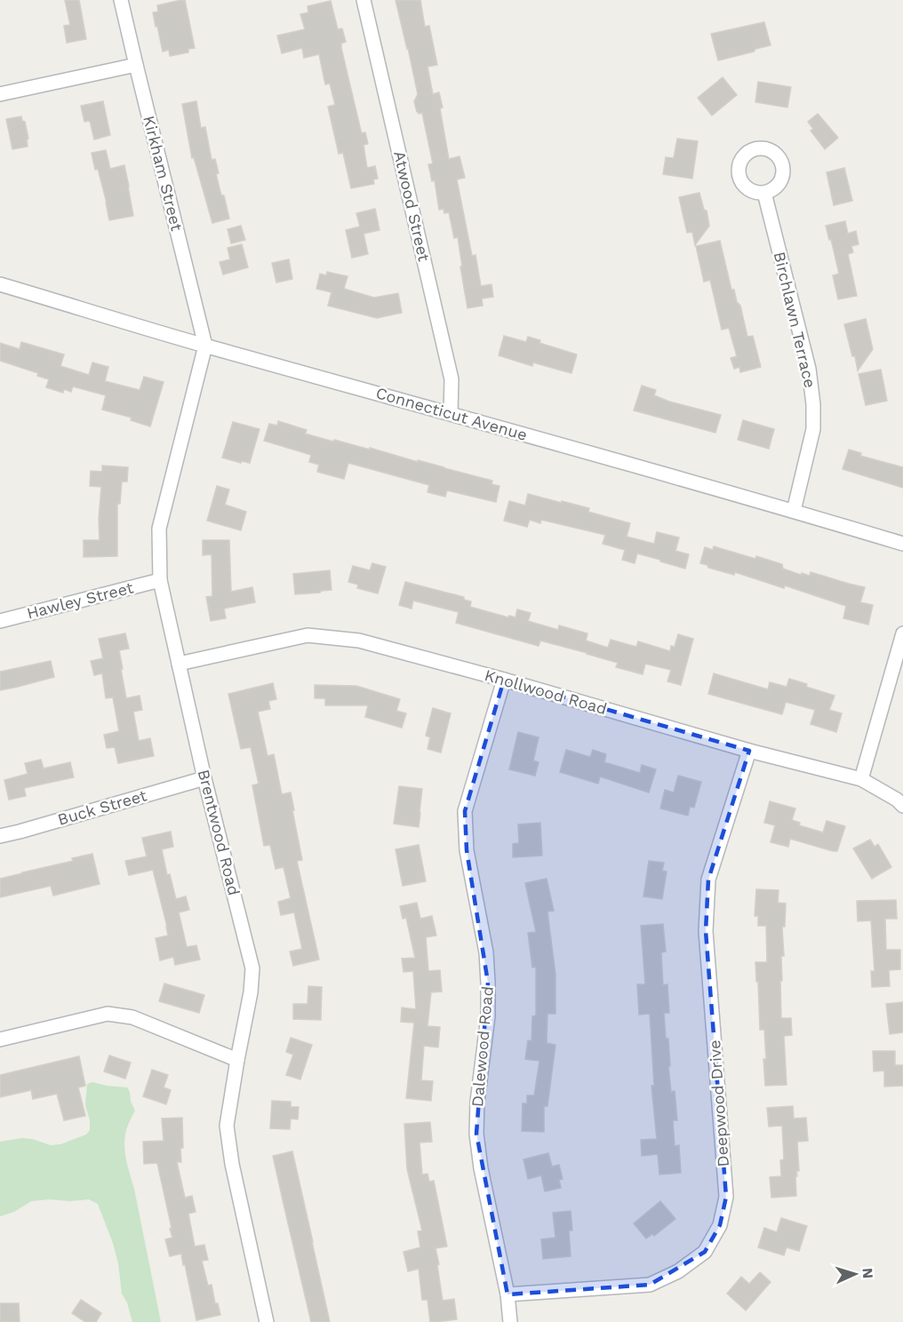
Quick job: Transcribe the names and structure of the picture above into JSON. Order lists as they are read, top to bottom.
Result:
{
  "streets": {
    "street": [
      "Kirkham Street",
      "Atwood Street",
      "Birchlawn Terrace",
      "Connecticut Avenue",
      "Hawley Street",
      "Knollwood Road",
      "Buck Street",
      "Brentwood Road",
      "Dalewood Road",
      "Deepwood Drive"
    ]
  },
  "crossings": [
    ["Kirkham Street", "Connecticut Avenue"],
    ["Kirkham Street", "Brentwood Road"],
    ["Atwood Street", "Connecticut Avenue"],
    ["Birchlawn Terrace", "Connecticut Avenue"],
    ["Connecticut Avenue", "Brentwood Road"],
    ["Hawley Street", "Brentwood Road"],
    ["Knollwood Road", "Brentwood Road"],
    ["Knollwood Road", "Dalewood Road"],
    ["Knollwood Road", "Deepwood Drive"],
    ["Buck Street", "Brentwood Road"],
    ["Dalewood Road", "Deepwood Drive"]
  ],
  "north": "right"
}
